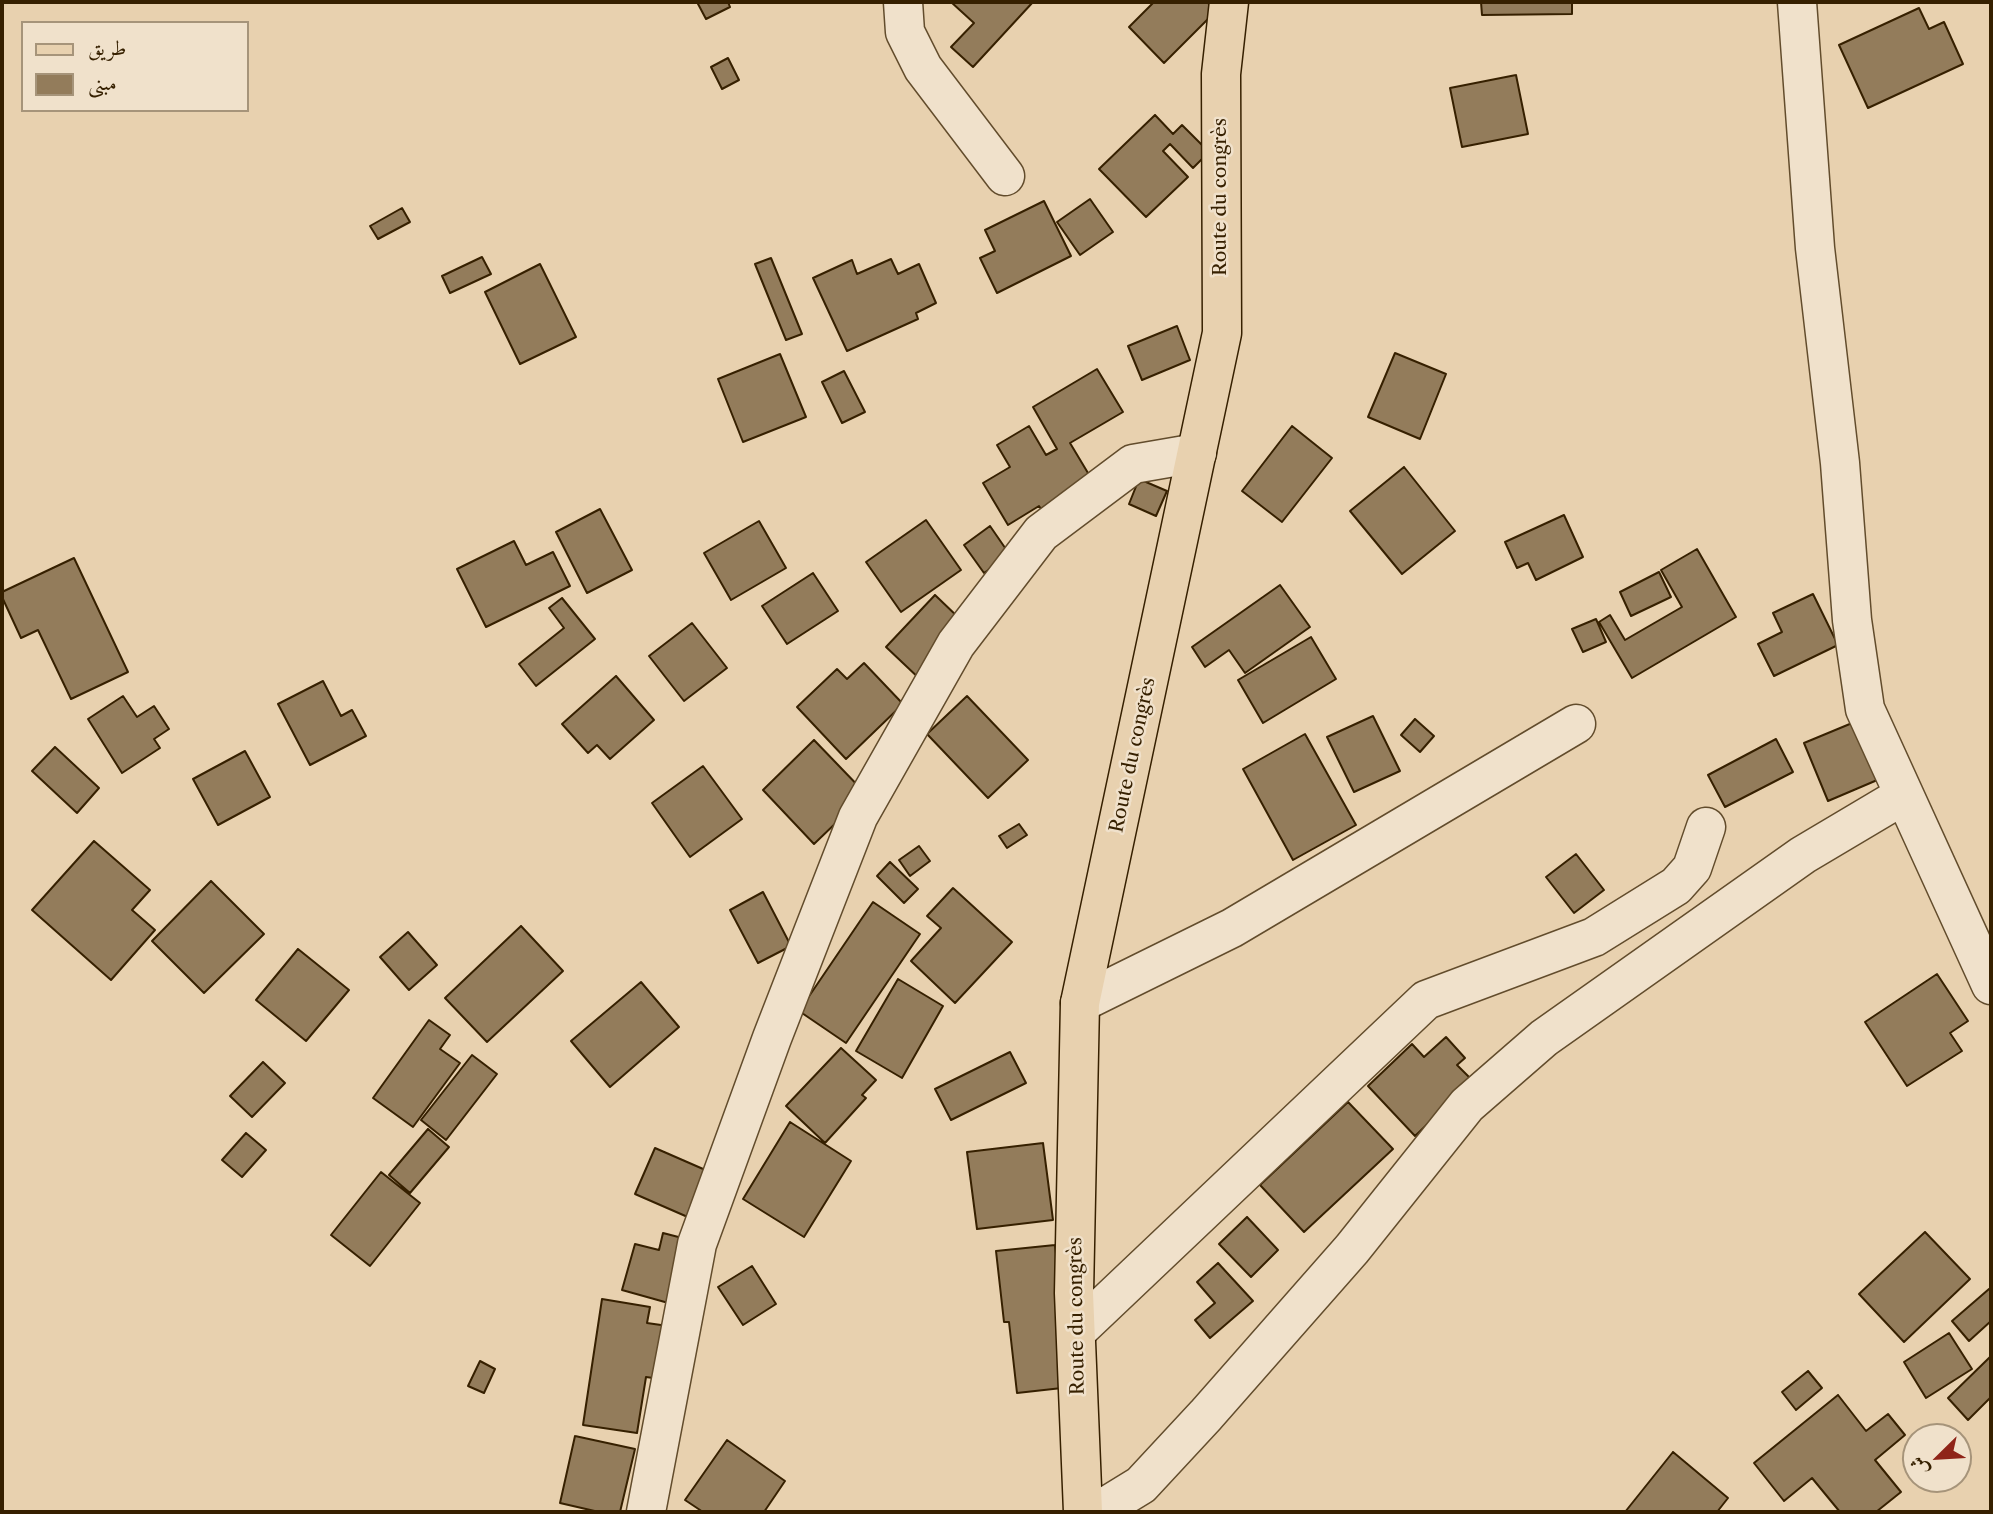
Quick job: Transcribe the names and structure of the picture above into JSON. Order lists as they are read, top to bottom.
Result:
{
  "streets": {
    "main road": ["Route du congrès"]
  },
  "legend": ["طريق", "مبنى"],
  "north": "bottom left"
}
